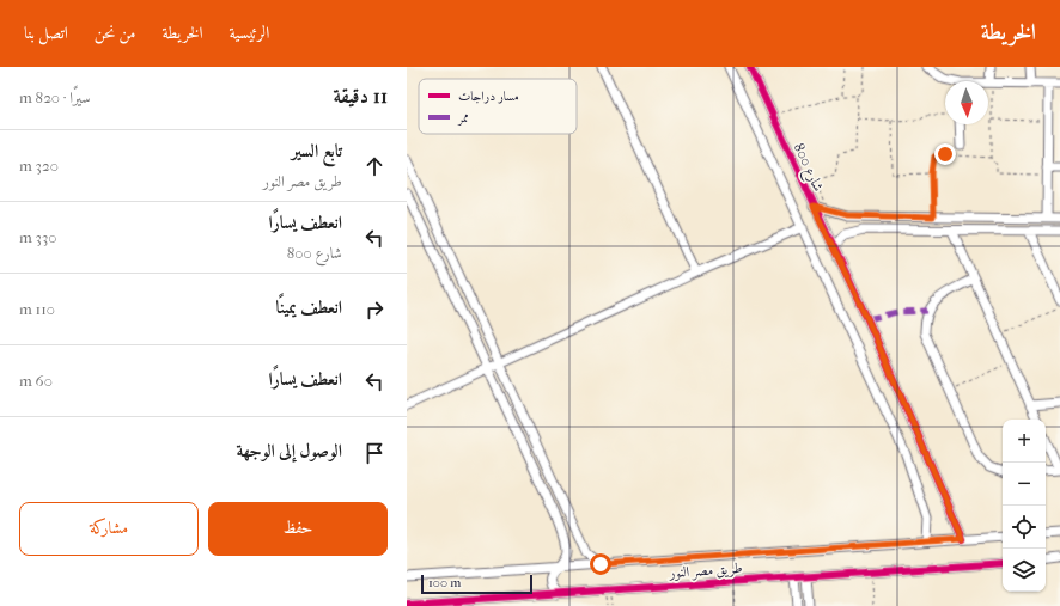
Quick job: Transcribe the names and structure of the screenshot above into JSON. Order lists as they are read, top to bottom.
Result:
{
  "streets": {
    "street": ["شارع 800", "طريق مصر النور"]
  },
  "crossings": [
    ["شارع 800", "طريق مصر النور"]
  ],
  "legend": ["مسار دراجات", "ممر"],
  "scale_bar": "100 m",
  "north": "bottom",
  "page": {
    "header": "الخريطة",
    "nav": [
      "الرئيسية",
      "الخريطة",
      "من نحن",
      "اتصل بنا"
    ],
    "heading": ["11 دقيقة", "سيرًا · 820 m"],
    "list": [
      ["تابع السير", "طريق مصر النور", "320 m"],
      ["انعطف يسارًا", "شارع 800", "330 m"],
      ["انعطف يمينًا", "110 m"],
      ["انعطف يسارًا", "60 m"],
      "الوصول إلى الوجهة"
    ],
    "map_buttons": ["+", "−"],
    "buttons": ["حفظ", "مشاركة"],
    "scale": "100 m"
  }
}
